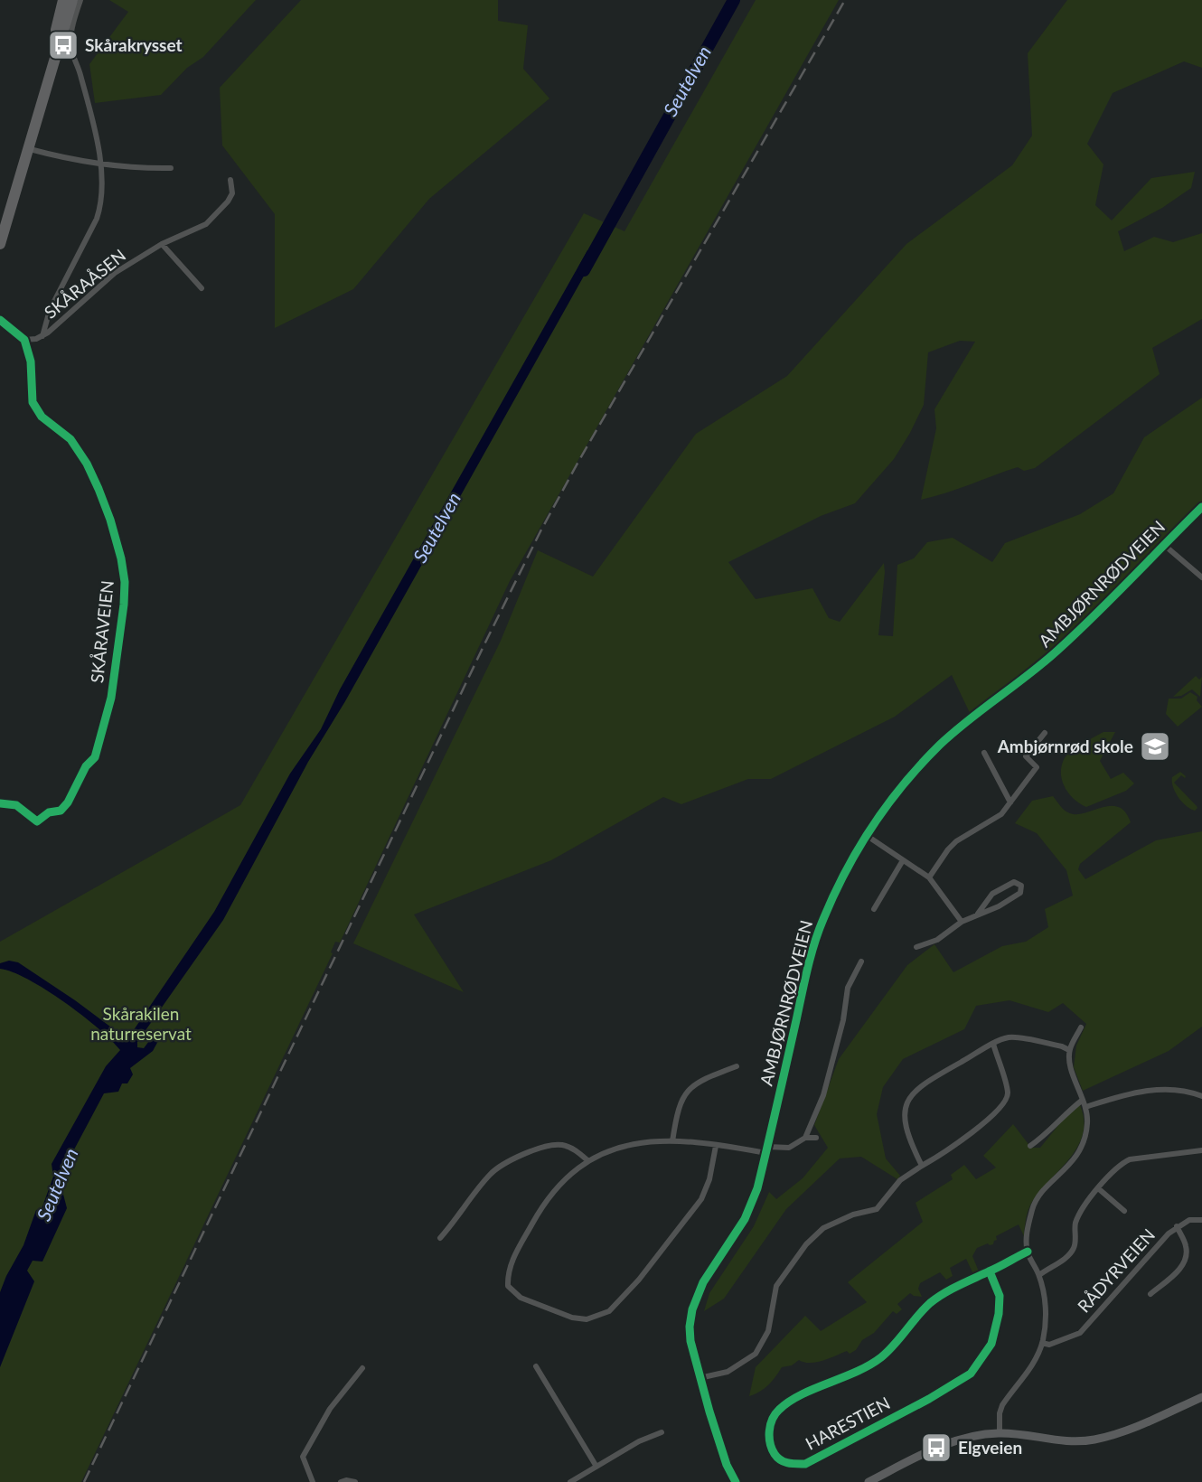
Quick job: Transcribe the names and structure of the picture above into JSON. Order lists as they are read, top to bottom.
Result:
{
  "streets": {
    "street": [
      "SKÅRAÅSEN",
      "AMBJØRNRØDVEIEN",
      "SKÅRAVEIEN",
      "RÅDYRVEIEN",
      "HARESTIEN"
    ]
  },
  "crossings": [
    ["SKÅRAÅSEN", "SKÅRAVEIEN"]
  ],
  "water": ["Seutelven"],
  "parks": ["Skårakilen naturreservat"],
  "places": {
    "bus stop": ["Skårakrysset", "Elgveien"],
    "school or university": ["Ambjørnrød skole"]
  }
}
